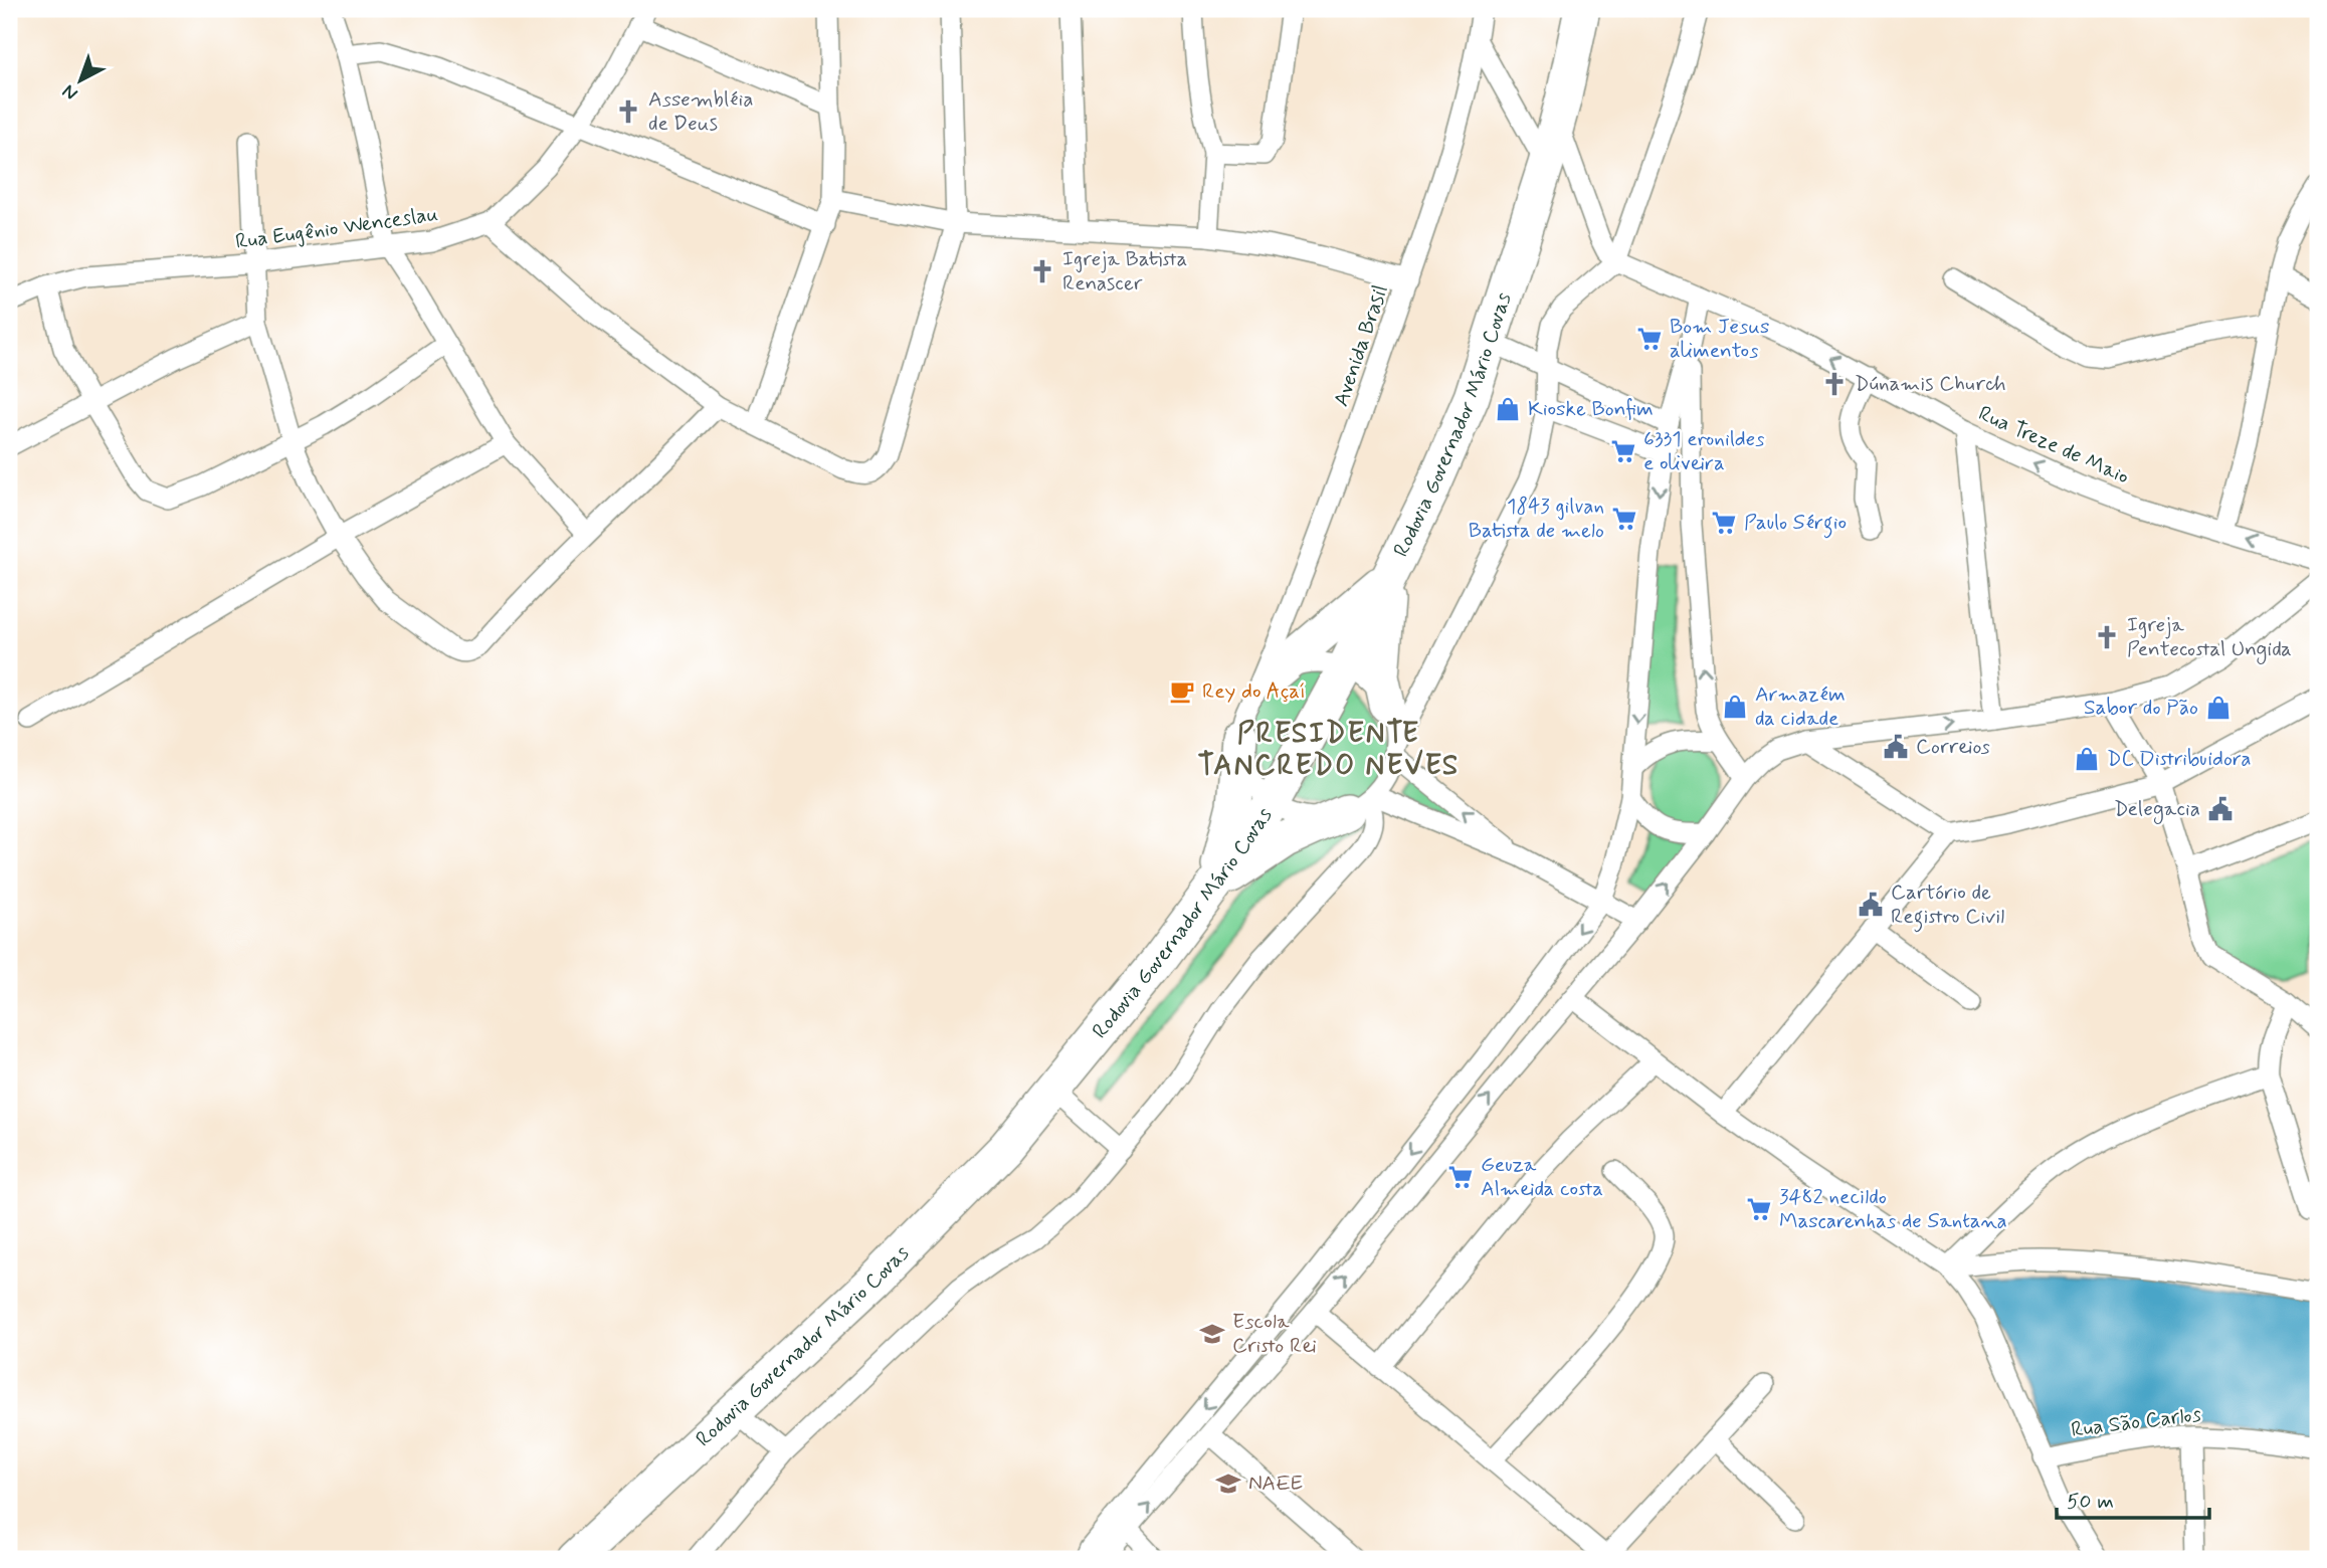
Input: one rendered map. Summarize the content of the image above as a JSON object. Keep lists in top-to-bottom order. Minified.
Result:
{"streets":{"highway":["Rodovia Governador Mário Covas"],"street":["Rua Eugênio Wenceslau","Avenida Brasil","Rua Treze de Maio","Rua São Carlos"]},"districts":["PRESIDENTE TANCREDO NEVES"],"places":{"church":["Assembléia de Deus","Igreja Batista Renascer","Dúnamis Church","Igreja Pentecostal Ungida"],"supermarket":["Bom Jesus alimentos","6331 eronildes e oliveira","1843 gilvan Batista de melo","Paulo Sérgio","Geuza Almeida costa","3482 necildo Mascarenhas de Santana"],"shop":["Kioske Bonfim","Armazém da cidade","Sabor do Pão","DC Distribuidora"],"cafe":["Rey do Açaí"],"public building":["Correios","Delegacia","Cartório de Registro Civil"],"school or university":["Escola Cristo Rei","NAEE"]},"scale_bar":"50 m","north":"bottom left"}
